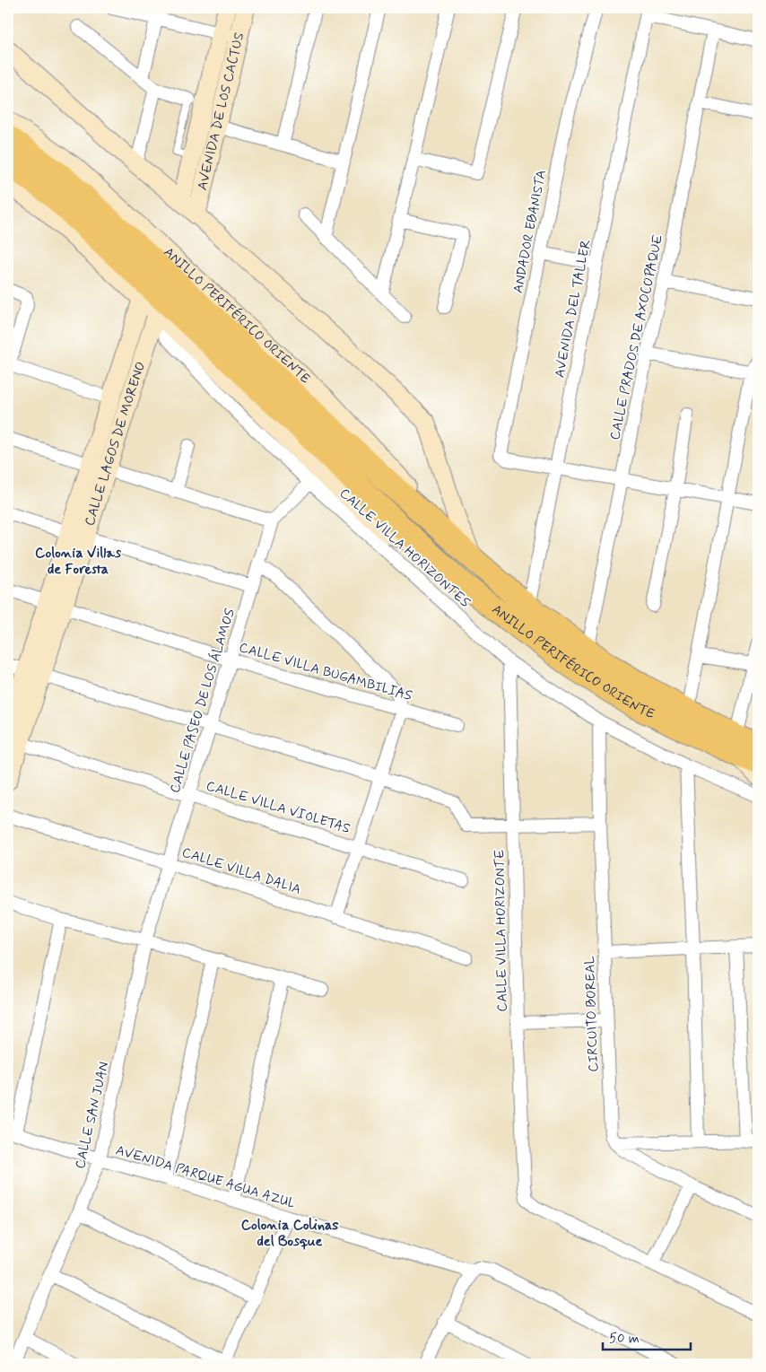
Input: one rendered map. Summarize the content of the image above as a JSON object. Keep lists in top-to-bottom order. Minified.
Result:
{"streets":{"highway":["ANILLO PERIFÉRICO ORIENTE"],"street":["AVENIDA DE LOS CACTUS","ANDADOR EBANISTA","AVENIDA DEL TALLER","CALLE PRADOS DE AXOCOPAQUE","CALLE LAGOS DE MORENO","CALLE VILLA HORIZONTES","CALLE VILLA BUGAMBILIAS","CALLE PASEO DE LOS ÁLAMOS","CALLE VILLA VIOLETAS","CALLE VILLA DALIA","CALLE VILLA HORIZONTE","CIRCUITO BOREAL","CALLE SAN JUAN","AVENIDA PARQUE AGUA AZUL"]},"crossings":[["AVENIDA DE LOS CACTUS","ANILLO PERIFÉRICO ORIENTE"],["ANDADOR EBANISTA","AVENIDA DEL TALLER"],["AVENIDA DEL TALLER","ANILLO PERIFÉRICO ORIENTE"],["ANILLO PERIFÉRICO ORIENTE","CALLE PRADOS DE AXOCOPAQUE"],["ANILLO PERIFÉRICO ORIENTE","CALLE LAGOS DE MORENO"],["ANILLO PERIFÉRICO ORIENTE","CALLE VILLA HORIZONTES"],["ANILLO PERIFÉRICO ORIENTE","CALLE PASEO DE LOS ÁLAMOS"],["CALLE LAGOS DE MORENO","CALLE VILLA HORIZONTES"],["CALLE LAGOS DE MORENO","CALLE VILLA BUGAMBILIAS"],["CALLE LAGOS DE MORENO","CALLE VILLA VIOLETAS"],["CALLE VILLA HORIZONTES","CALLE PASEO DE LOS ÁLAMOS"],["CALLE VILLA HORIZONTES","CALLE VILLA HORIZONTE"],["CALLE VILLA HORIZONTES","CIRCUITO BOREAL"],["CALLE VILLA BUGAMBILIAS","CALLE PASEO DE LOS ÁLAMOS"],["CALLE PASEO DE LOS ÁLAMOS","CALLE VILLA VIOLETAS"],["CALLE PASEO DE LOS ÁLAMOS","CALLE VILLA DALIA"],["CALLE PASEO DE LOS ÁLAMOS","CALLE SAN JUAN"],["CALLE SAN JUAN","AVENIDA PARQUE AGUA AZUL"]],"districts":["Colonia Villas de Foresta","Colonia Colinas del Bosque"],"scale_bar":"50 m"}
